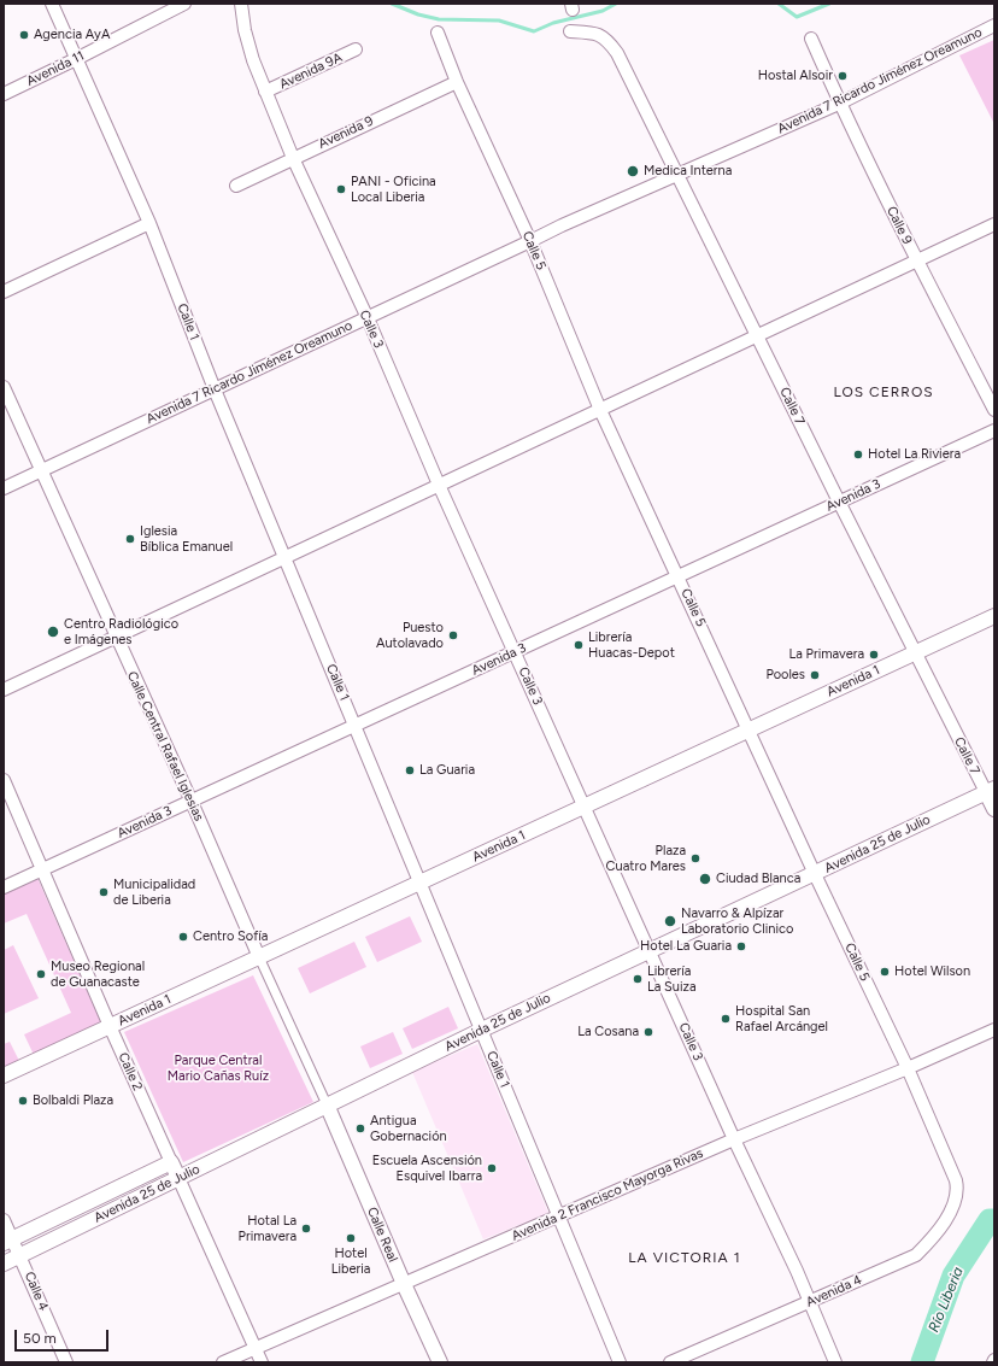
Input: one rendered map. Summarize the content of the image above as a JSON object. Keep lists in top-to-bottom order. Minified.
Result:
{"streets":{"street":["Avenida 11","Avenida 9A","Avenida 7 Ricardo Jiménez Oreamuno","Avenida 9","Calle 9","Calle 5","Calle 1","Calle 3","Calle 7","Avenida 3","Avenida 1","Calle Central Rafael Iglesias","Avenida 25 de Julio","Calle 2","Avenida 2 Francisco Mayorga Rivas","Calle Real","Calle 4","Avenida 4"]},"crossings":[["Avenida 11","Calle 1"],["Avenida 9A","Calle 3"],["Avenida 7 Ricardo Jiménez Oreamuno","Calle 9"],["Avenida 7 Ricardo Jiménez Oreamuno","Calle 5"],["Avenida 7 Ricardo Jiménez Oreamuno","Calle 1"],["Avenida 7 Ricardo Jiménez Oreamuno","Calle 3"],["Avenida 7 Ricardo Jiménez Oreamuno","Calle 7"],["Avenida 7 Ricardo Jiménez Oreamuno","Calle Central Rafael Iglesias"],["Avenida 9","Calle 5"],["Avenida 9","Calle 3"],["Calle 5","Avenida 3"],["Calle 5","Avenida 1"],["Calle 5","Avenida 25 de Julio"],["Calle 5","Avenida 2 Francisco Mayorga Rivas"],["Calle 5","Avenida 4"],["Calle 1","Avenida 3"],["Calle 1","Avenida 1"],["Calle 1","Avenida 25 de Julio"],["Calle 1","Avenida 2 Francisco Mayorga Rivas"],["Calle 3","Avenida 3"],["Calle 3","Avenida 1"],["Calle 3","Avenida 25 de Julio"],["Calle 3","Avenida 2 Francisco Mayorga Rivas"],["Calle 3","Avenida 4"],["Calle 7","Avenida 3"],["Calle 7","Avenida 1"],["Calle 7","Avenida 25 de Julio"],["Avenida 3","Calle Central Rafael Iglesias"],["Avenida 3","Calle 2"],["Avenida 1","Calle Central Rafael Iglesias"],["Avenida 1","Calle 2"],["Calle Central Rafael Iglesias","Avenida 25 de Julio"],["Calle Central Rafael Iglesias","Calle Real"],["Avenida 25 de Julio","Calle 2"],["Avenida 25 de Julio","Calle Real"],["Avenida 25 de Julio","Calle 4"],["Calle 2","Avenida 2 Francisco Mayorga Rivas"],["Avenida 2 Francisco Mayorga Rivas","Calle Real"]],"districts":["LOS CERROS","LA VICTORIA 1"],"water":["Río Liberia"],"parks":["Parque Central Mario Cañas Ruíz"],"places":["Agencia AyA","Hostal Alsoir","Medica Interna","PANI - Oficina Local Liberia","Hotel La Riviera","Iglesia Bíblica Emanuel","Centro Radiológico e Imágenes","Puesto Autolavado","Librería Huacas-Depot","La Primavera","Pooles","La Guaria","Plaza Cuatro Mares","Ciudad Blanca","Municipalidad de Liberia","Navarro & Alpízar Laboratorio Clinico","Centro Sofía","Hotel La Guaria","Hotel Wilson","Museo Regional de Guanacaste","Librería La Suiza","Hospital San Rafael Arcángel","La Cosana","Bolbaldi Plaza","Antigua Gobernación","Escuela Ascensión Esquivel Ibarra","Hotal La Primavera","Hotel Liberia"],"scale_bar":"50 m"}
